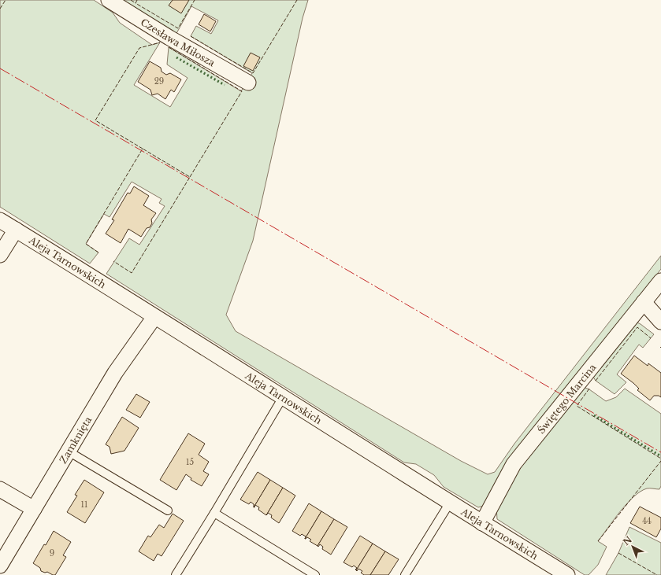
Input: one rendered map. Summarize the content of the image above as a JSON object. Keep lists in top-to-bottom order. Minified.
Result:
{"streets":{"street":["Czesława Miłosza","Aleja Tarnowskich","Świętego Marcina","Zamknięta"]},"crossings":[["Aleja Tarnowskich","Świętego Marcina"],["Aleja Tarnowskich","Zamknięta"]],"house_numbers":["29","15","11","44","9"],"north":"top left"}
